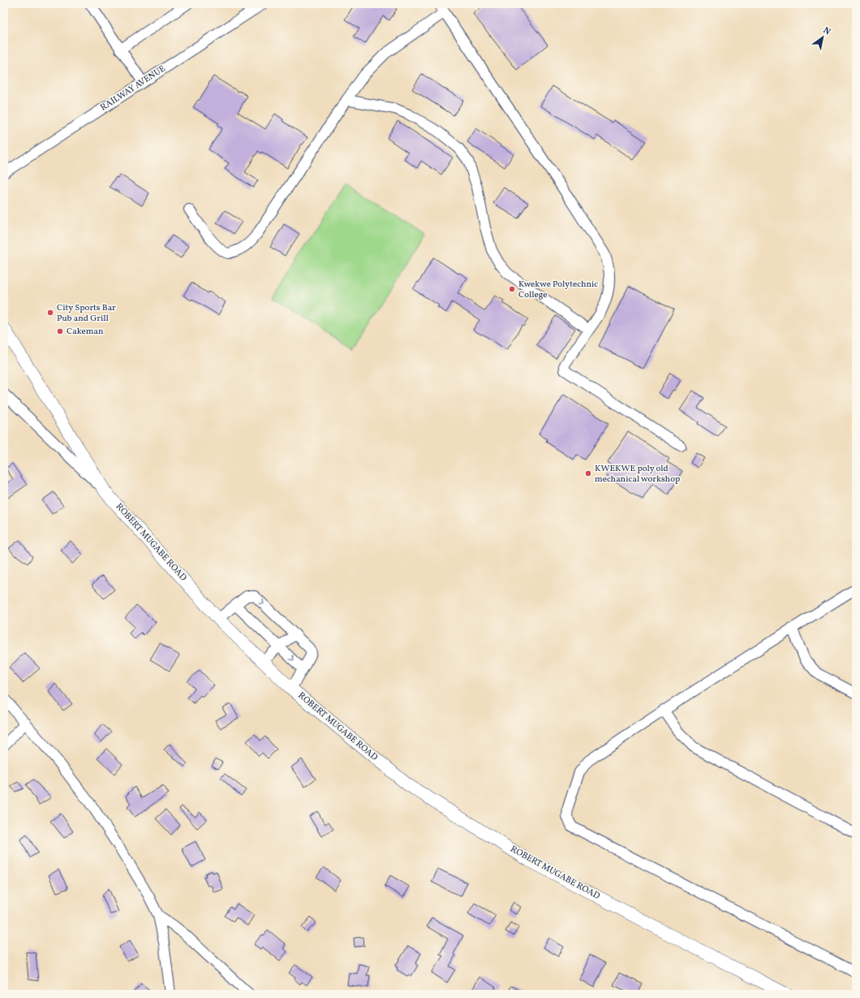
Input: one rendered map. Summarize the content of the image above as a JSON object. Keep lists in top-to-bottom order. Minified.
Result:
{"streets":{"main road":["ROBERT MUGABE ROAD"],"street":["RAILWAY AVENUE"]},"places":["Kwekwe Polytechnic College","City Sports Bar Pub and Grill","Cakeman","KWEKWE poly old mechanical workshop"],"north":"top right"}
